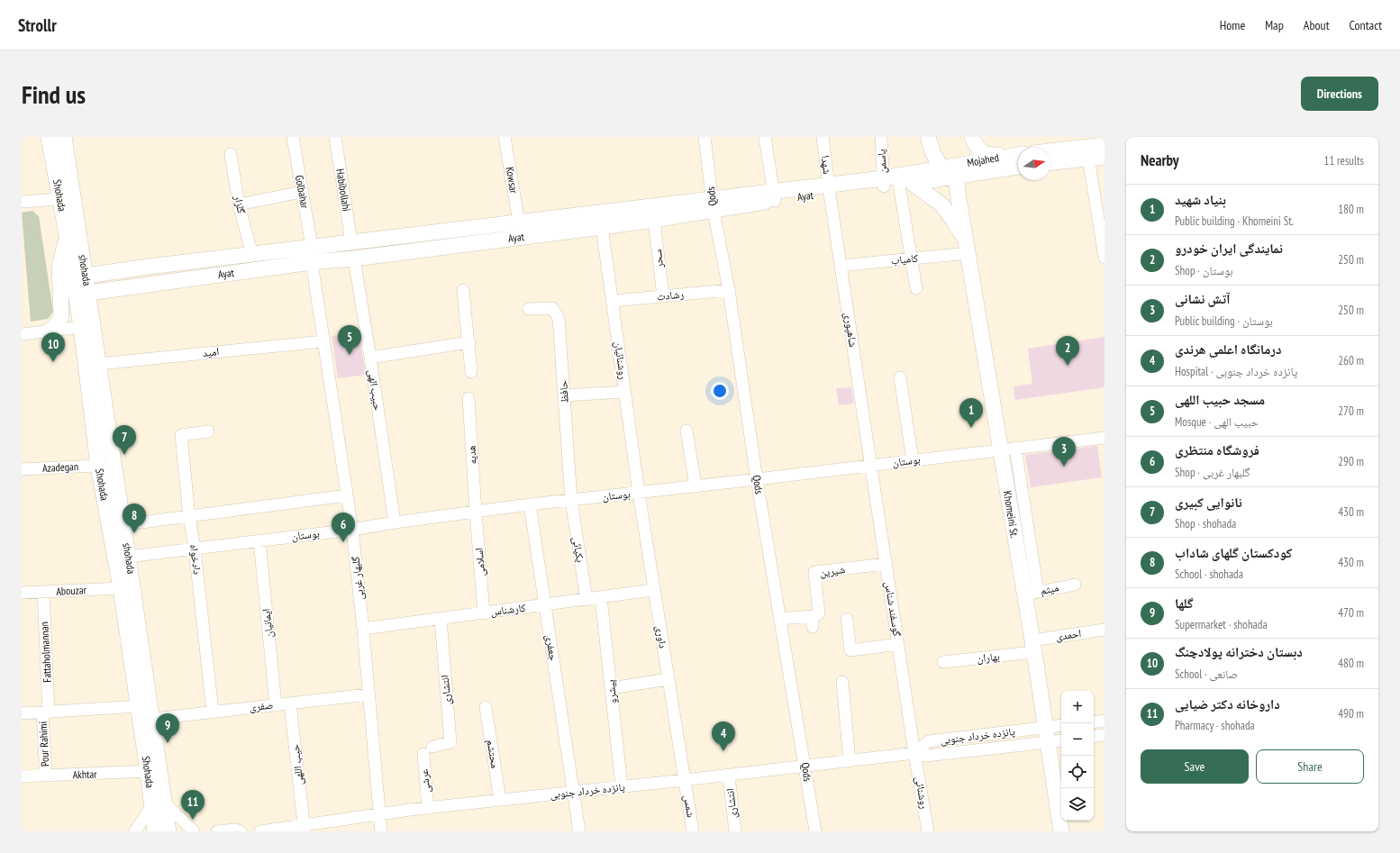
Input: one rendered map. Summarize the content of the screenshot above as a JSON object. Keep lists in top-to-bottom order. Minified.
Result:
{"streets":{"main road":["Mojahed","Shohada","Ayat","shohada","Khomeini St."],"street":["یاسمن","شهدا","Kowsar","Habibollahi","Golbahar","Qods","گلزار","سحر","کامیاب","رشادت","شاهپوری","امید","روشنائیان","حبیب الهی","حافظ","هدیه","بوستان","Azadegan","یکپائی","دادخواه","اسلامی","شیرین","گلبهار غربی","میثم","Abouzar","گوسفند شناس","کارشناس","ایمانیان","احمدی","داوری","جعفری","Fattaholmannan","بهاران","انتشاری","پیشرو","صفری","پانزده خرداد جنوبی","Pour Rahimi","محتشم","حیب اللهی","Akhtar","عرشی","روشنائی","شمس"]},"crossings":[["Mojahed","Ayat"],["یاسمن","Ayat"],["شهدا","Ayat"],["شهدا","شاهپوری"],["Kowsar","Ayat"],["Habibollahi","Ayat"],["Golbahar","Ayat"],["Shohada","Ayat"],["Shohada","shohada"],["Shohada","Azadegan"],["Shohada","Abouzar"],["Shohada","Akhtar"],["Qods","Ayat"],["Qods","رشادت"],["Qods","بوستان"],["Qods","شیرین"],["Qods","پانزده خرداد جنوبی"],["Ayat","گلزار"],["Ayat","سحر"],["Ayat","shohada"],["Ayat","شاهپوری"],["Ayat","روشنائیان"],["Ayat","حبیب الهی"],["Ayat","Khomeini St."],["Ayat","گلبهار غربی"],["سحر","رشادت"],["کامیاب","شاهپوری"],["کامیاب","Khomeini St."],["shohada","امید"],["shohada","بوستان"],["shohada","Azadegan"],["shohada","صفری"],["رشادت","روشنائیان"],["شاهپوری","بوستان"],["شاهپوری","گوسفند شناس"],["امید","گلبهار غربی"],["روشنائیان","بوستان"],["روشنائیان","داوری"],["حبیب الهی","بوستان"],["حافظ","بوستان"],["حافظ","یکپائی"],["هدیه","بوستان"],["هدیه","اسلامی"],["بوستان","Khomeini St."],["بوستان","یکپائی"],["بوستان","دادخواه"],["بوستان","اسلامی"],["بوستان","گلبهار غربی"],["بوستان","گوسفند شناس"],["بوستان","ایمانیان"],["بوستان","داوری"],["بوستان","جعفری"],["Khomeini St.","میثم"],["Khomeini St.","احمدی"],["Khomeini St.","بهاران"],["Khomeini St.","پانزده خرداد جنوبی"],["یکپائی","کارشناس"],["دادخواه","صفری"],["اسلامی","کارشناس"],["شیرین","گوسفند شناس"],["گلبهار غربی","کارشناس"],["گلبهار غربی","صفری"],["گلبهار غربی","پانزده خرداد جنوبی"],["Abouzar","Fattaholmannan"],["گوسفند شناس","پانزده خرداد جنوبی"],["گوسفند شناس","روشنائی"],["کارشناس","داوری"],["کارشناس","جعفری"],["کارشناس","انتشاری"],["کارشناس","پیشرو"],["ایمانیان","صفری"],["احمدی","بهاران"],["داوری","پانزده خرداد جنوبی"],["داوری","شمس"],["جعفری","پانزده خرداد جنوبی"],["Fattaholmannan","Pour Rahimi"],["انتشاری","پانزده خرداد جنوبی"],["انتشاری","عرشی"],["پیشرو","پانزده خرداد جنوبی"],["صفری","حیب اللهی"],["پانزده خرداد جنوبی","محتشم"],["پانزده خرداد جنوبی","حیب اللهی"],["پانزده خرداد جنوبی","عرشی"],["پانزده خرداد جنوبی","روشنائی"],["پانزده خرداد جنوبی","شمس"],["Pour Rahimi","Akhtar"]],"north":"right","page":{"header":"Strollr","nav":["Home","Map","About","Contact"],"buttons":["Directions",["Save","Share"]],"title":"Find us","heading":["Nearby","11 results"],"list":[{"mark":"1","name":"بنیاد شهید","note":"Public building · Khomeini St.","value":"180 m"},{"mark":"2","name":"نمایندگی ایران خودرو","note":"Shop · بوستان","value":"250 m"},{"mark":"3","name":"آتش نشانی","note":"Public building · بوستان","value":"250 m"},{"mark":"4","name":"درمانگاه اعلمی هرندی","note":"Hospital · پانزده خرداد جنوبی","value":"260 m"},{"mark":"5","name":"مسجد حبیب اللهی","note":"Mosque · حبیب الهی","value":"270 m"},{"mark":"6","name":"فروشگاه منتظری","note":"Shop · گلبهار غربی","value":"290 m"},{"mark":"7","name":"نانوایی کبیری","note":"Shop · shohada","value":"430 m"},{"mark":"8","name":"کودکستان گلهای شاداب","note":"School · shohada","value":"430 m"},{"mark":"9","name":"گلها","note":"Supermarket · shohada","value":"470 m"},{"mark":"10","name":"دبستان دخترانه پولادچنگ","note":"School · صانعی","value":"480 m"},{"mark":"11","name":"داروخانه دکتر ضیایی","note":"Pharmacy · shohada","value":"490 m"}],"pins":["5","10","2","1","7","3","8","6","9","4","11"],"map_buttons":["+","−"]}}
